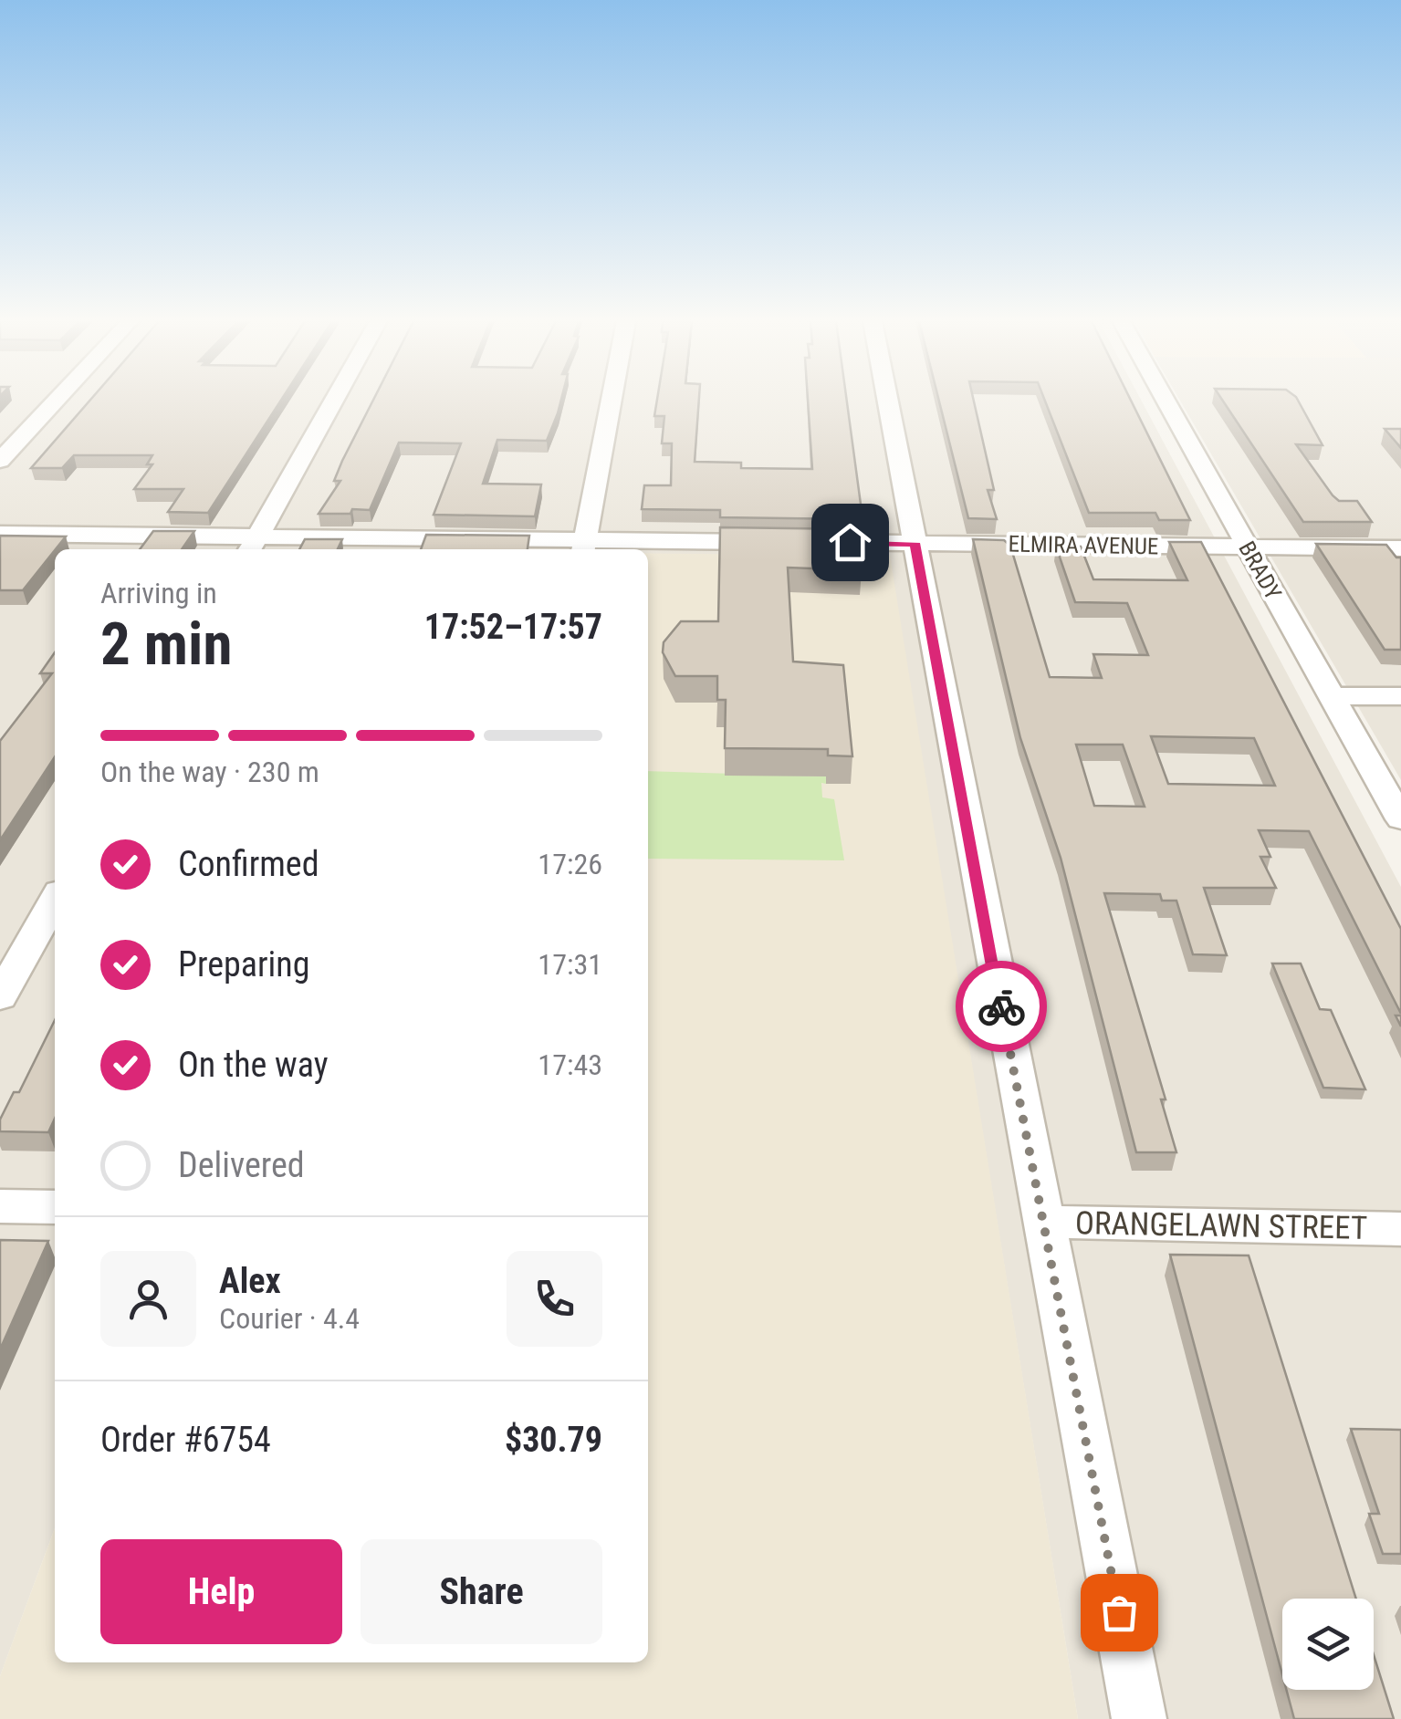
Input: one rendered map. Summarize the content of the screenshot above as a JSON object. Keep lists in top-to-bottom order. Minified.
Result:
{"streets":{"street":["ELMIRA AVENUE","BRADY","ORANGELAWN STREET"]},"crossings":[["ELMIRA AVENUE","BRADY"]],"page":{"heading":["2 min","Arriving in","17:52–17:57"],"panel":["Alex","Courier · 4.4","Order #6754","$30.79"],"bar":"On the way · 230 m","list":[["Confirmed","17:26"],["Preparing","17:31"],["On the way","17:43"],"Delivered"],"buttons":["Help","Share"]}}
